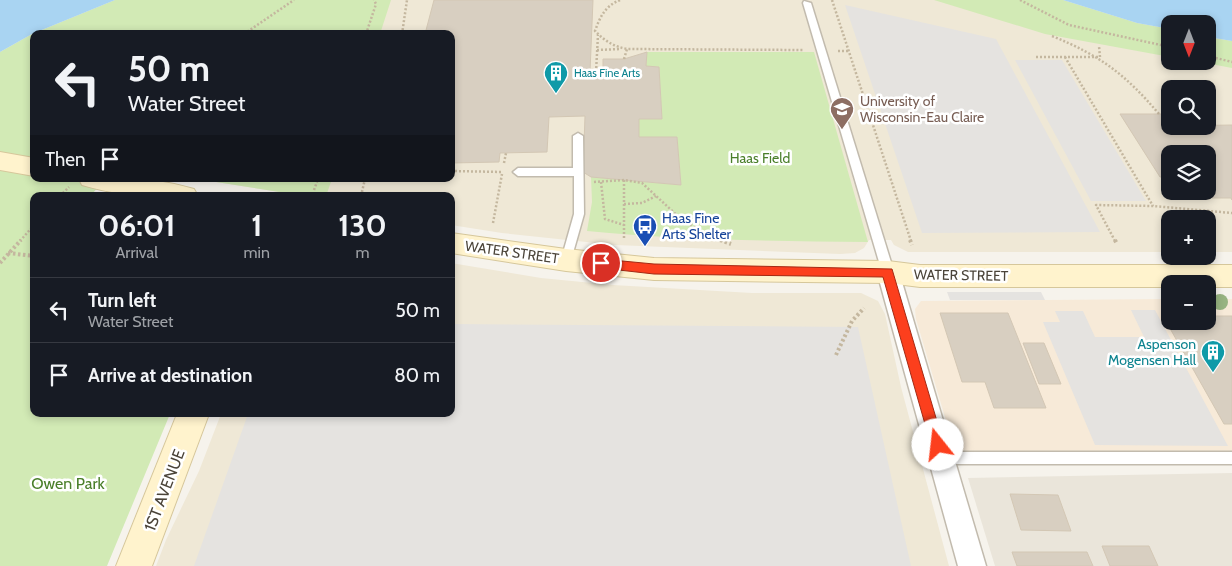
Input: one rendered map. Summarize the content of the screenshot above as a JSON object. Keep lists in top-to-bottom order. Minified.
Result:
{"streets":{"main road":["WATER STREET","1ST AVENUE"]},"parks":["Haas Field","Owen Park"],"places":{"building":["Haas Fine Arts","Aspenson Mogensen Hall"],"school or university":["University of Wisconsin-Eau Claire"],"bus stop":["Haas Fine Arts Shelter"]},"north":"bottom","page":{"map_buttons":["+","−"],"turn":["50 m","Water Street"],"then":"Then","eta":["06:01","Arrival","1","min","130","m"],"list":[{"name":"Turn left","note":"Water Street","value":"50 m"},{"name":"Arrive at destination","value":"80 m"}]}}
